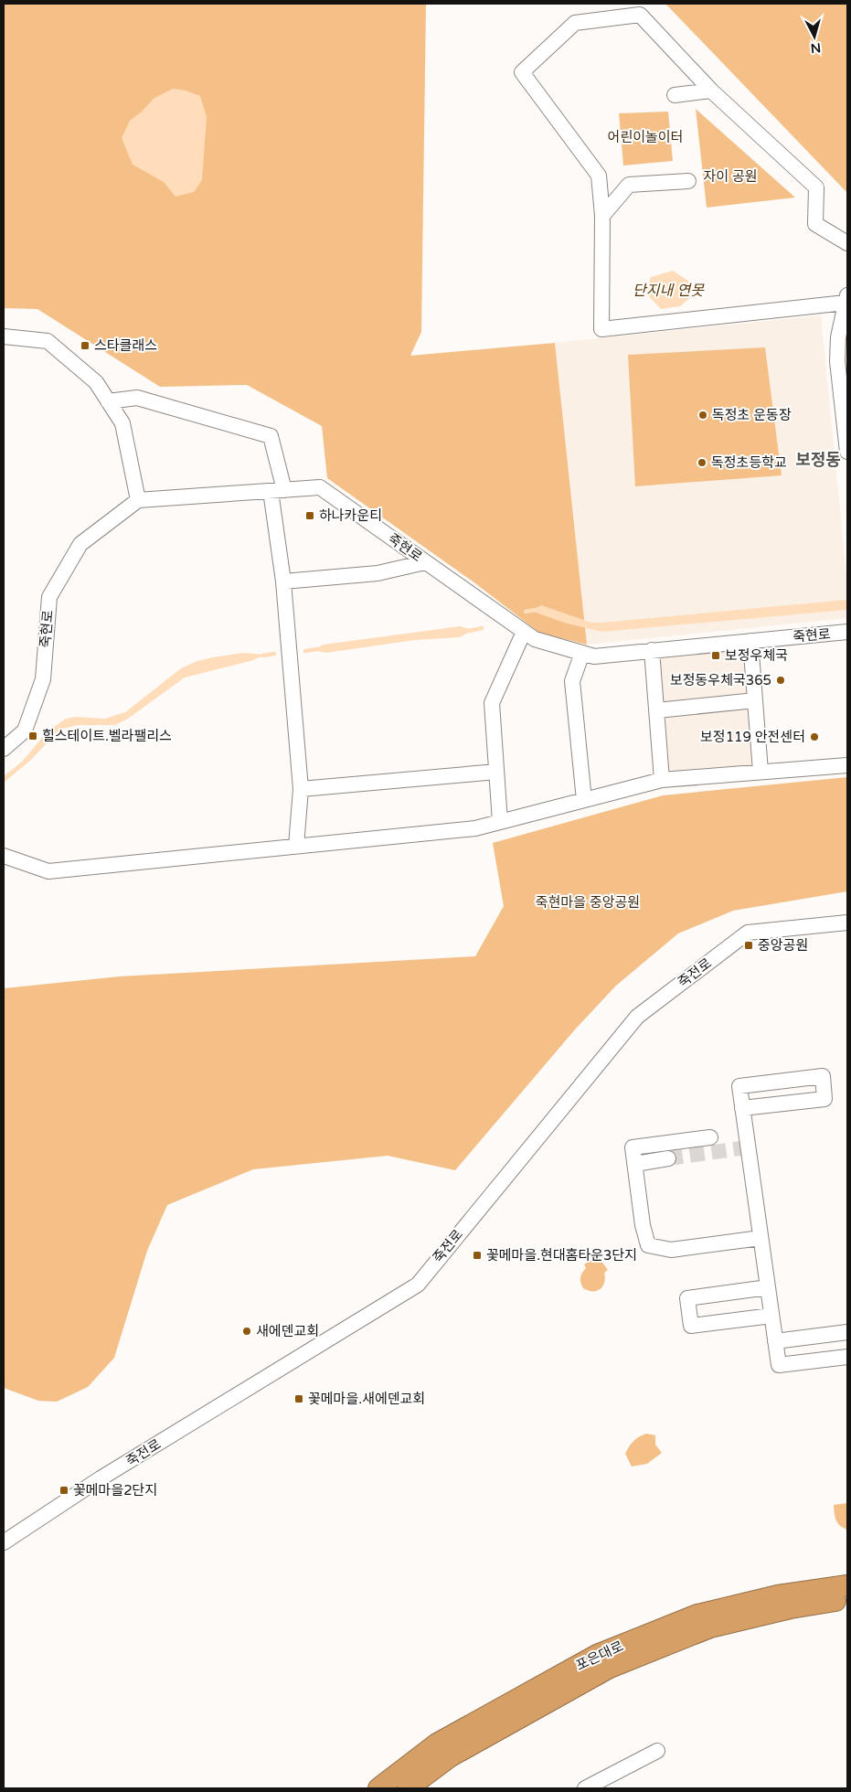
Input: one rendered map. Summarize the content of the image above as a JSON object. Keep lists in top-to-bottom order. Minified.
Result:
{"streets":{"highway":["포은대로"],"street":["죽현로","죽전로"]},"districts":["보정동"],"water":["단지내 연못"],"parks":["어린이놀이터","자이 공원","죽현마을 중앙공원"],"places":{"transit":["스타클래스","하나카운티","보정우체국","힐스테이트.벨라팰리스","중앙공원","꽃메마을.현대홈타운3단지","꽃메마을.새에덴교회","꽃메마을2단지"],"other":["독정초 운동장","독정초등학교","보정동우체국365","보정119 안전센터","새에덴교회"]},"north":"bottom"}
